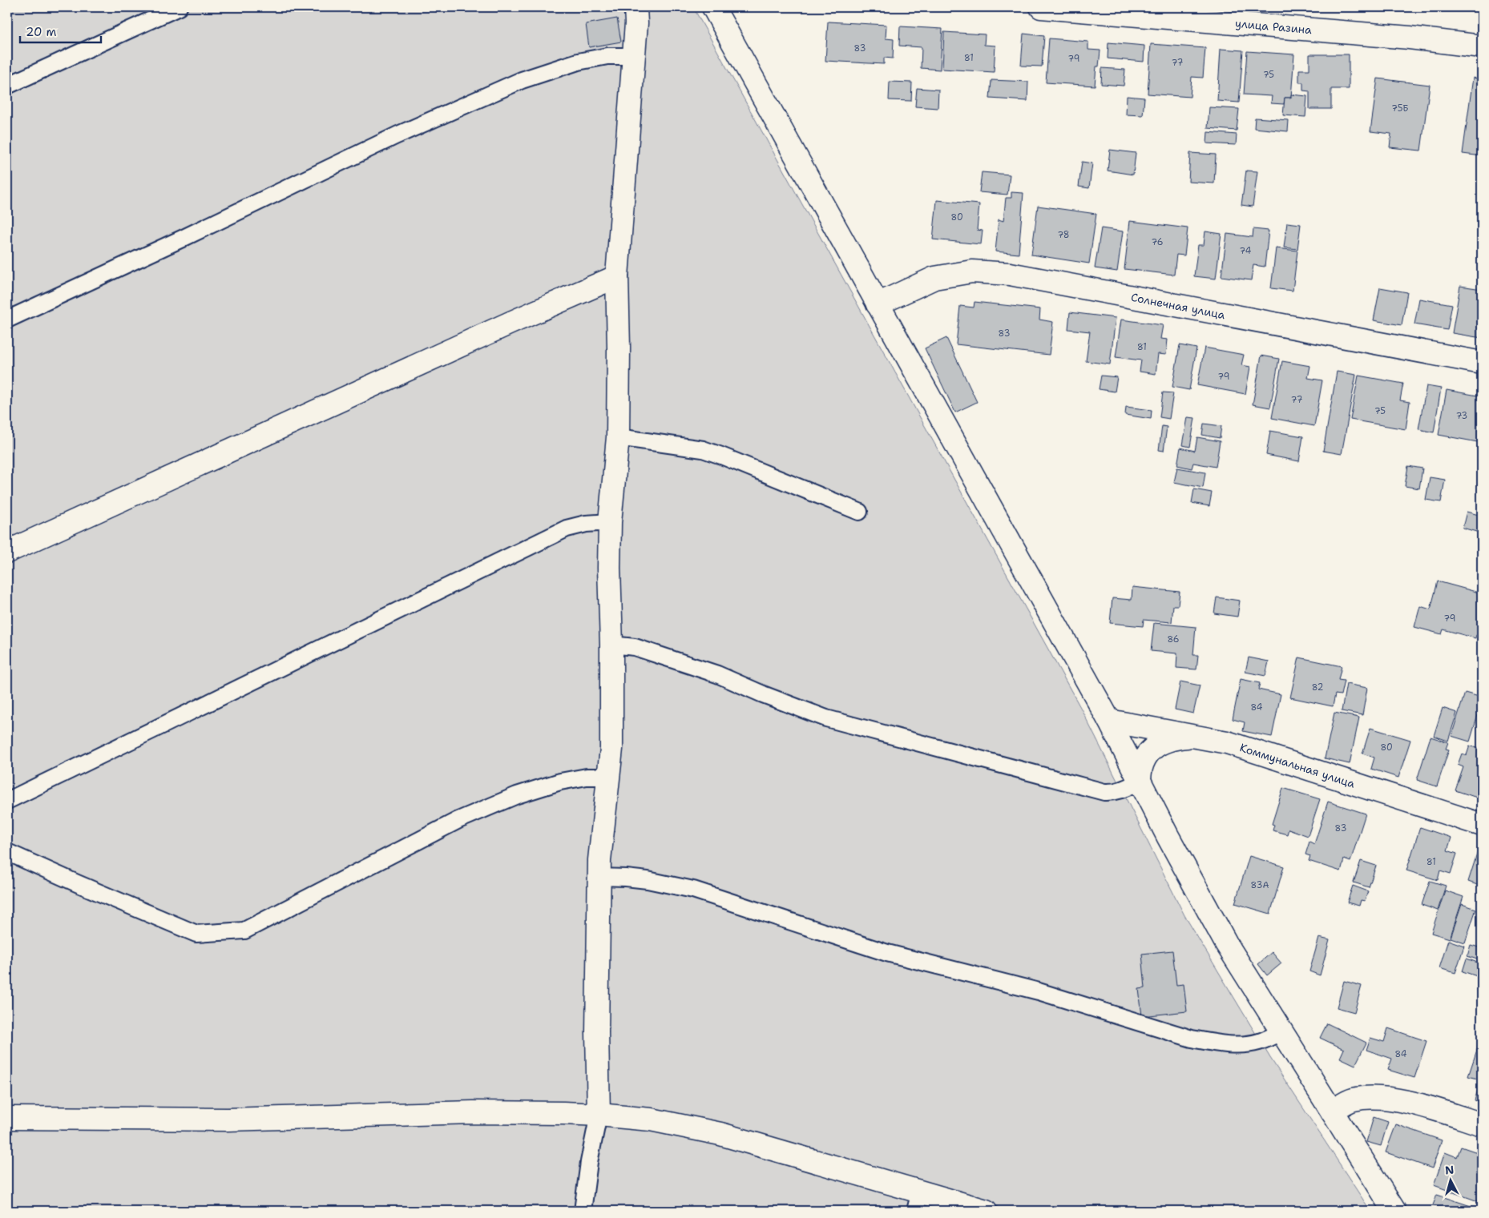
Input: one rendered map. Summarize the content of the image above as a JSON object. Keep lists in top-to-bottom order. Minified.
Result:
{"streets":{"street":["улица Разина","Солнечная улица","Коммунальная улица"]},"house_numbers":["83","81","79","77","75","75Б","80","78","76","74","83","81","79","77","75","73","79","86","82","84","80","83","81","83А","84"],"scale_bar":"20 m","north":"top"}
